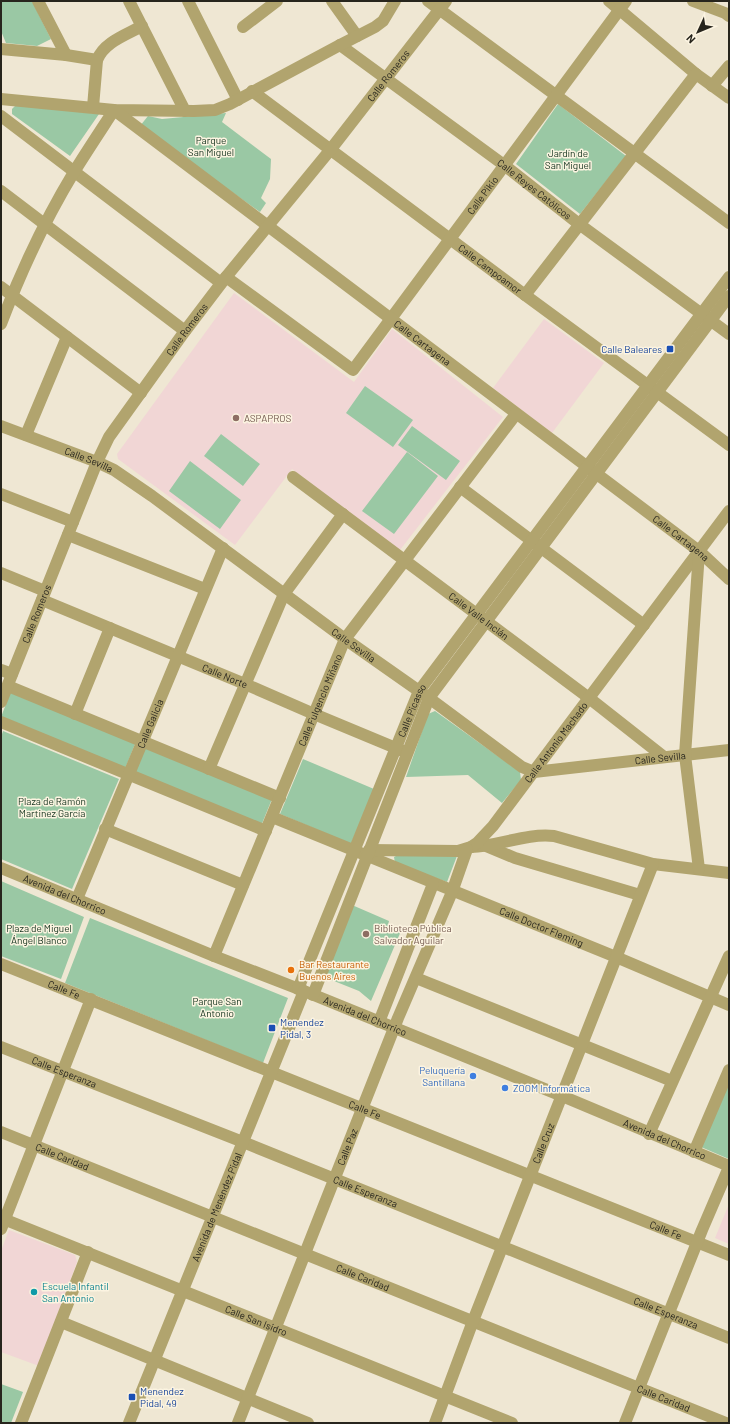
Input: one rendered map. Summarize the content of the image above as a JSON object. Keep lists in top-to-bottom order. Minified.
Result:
{"streets":{"street":["Calle Romeros","Calle Reyes Católicos","Calle Pikio","Calle Campoamor","Calle Cartagena","Calle Sevilla","Calle Valle Inclán","Calle Norte","Calle Fulgencio Miñano","Calle Picasso","Calle Galicia","Calle Antonio Machado","Avenida del Chorrico","Calle Doctor Fleming","Calle Fe","Calle Esperanza","Calle Cruz","Calle Paz","Calle Caridad","Avenida de Menéndez Pidal","Calle San Isidro"]},"crossings":[["Calle Romeros","Calle Reyes Católicos"],["Calle Romeros","Calle Pikio"],["Calle Romeros","Calle Campoamor"],["Calle Romeros","Calle Cartagena"],["Calle Romeros","Calle Sevilla"],["Calle Romeros","Calle Norte"],["Calle Reyes Católicos","Calle Pikio"],["Calle Pikio","Calle Campoamor"],["Calle Pikio","Calle Cartagena"],["Calle Cartagena","Calle Fulgencio Miñano"],["Calle Cartagena","Calle Picasso"],["Calle Cartagena","Calle Antonio Machado"],["Calle Sevilla","Calle Valle Inclán"],["Calle Sevilla","Calle Fulgencio Miñano"],["Calle Sevilla","Calle Picasso"],["Calle Sevilla","Calle Galicia"],["Calle Sevilla","Calle Antonio Machado"],["Calle Valle Inclán","Calle Fulgencio Miñano"],["Calle Valle Inclán","Calle Picasso"],["Calle Valle Inclán","Calle Antonio Machado"],["Calle Norte","Calle Fulgencio Miñano"],["Calle Norte","Calle Picasso"],["Calle Norte","Calle Galicia"],["Calle Fulgencio Miñano","Avenida del Chorrico"],["Calle Fulgencio Miñano","Calle Doctor Fleming"],["Calle Picasso","Avenida del Chorrico"],["Calle Picasso","Calle Doctor Fleming"],["Calle Picasso","Avenida de Menéndez Pidal"],["Calle Galicia","Avenida del Chorrico"],["Calle Antonio Machado","Calle Paz"],["Avenida del Chorrico","Calle Cruz"],["Avenida del Chorrico","Calle Paz"],["Avenida del Chorrico","Avenida de Menéndez Pidal"],["Calle Doctor Fleming","Calle Cruz"],["Calle Doctor Fleming","Calle Paz"],["Calle Fe","Calle Cruz"],["Calle Fe","Calle Paz"],["Calle Fe","Avenida de Menéndez Pidal"],["Calle Esperanza","Calle Cruz"],["Calle Esperanza","Calle Paz"],["Calle Esperanza","Avenida de Menéndez Pidal"],["Calle Cruz","Calle Caridad"],["Calle Cruz","Calle San Isidro"],["Calle Paz","Calle Caridad"],["Calle Paz","Calle San Isidro"],["Calle Caridad","Avenida de Menéndez Pidal"],["Avenida de Menéndez Pidal","Calle San Isidro"]],"parks":["Parque San Miguel","Jardín de San Miguel","Plaza de Ramón Martinez García","Plaza de Miguel Ángel Blanco","Parque San Antonio"],"places":{"transit":["Calle Baleares","Menendez Pidal, 3","Menendez Pidal, 49"],"other":["ASPAPROS","Biblioteca Pública Salvador Aguilar","Bar Restaurante Buenos Aires","Peluquería Santillana","ZOOM Informática","Escuela Infantil San Antonio"]},"north":"bottom left"}
